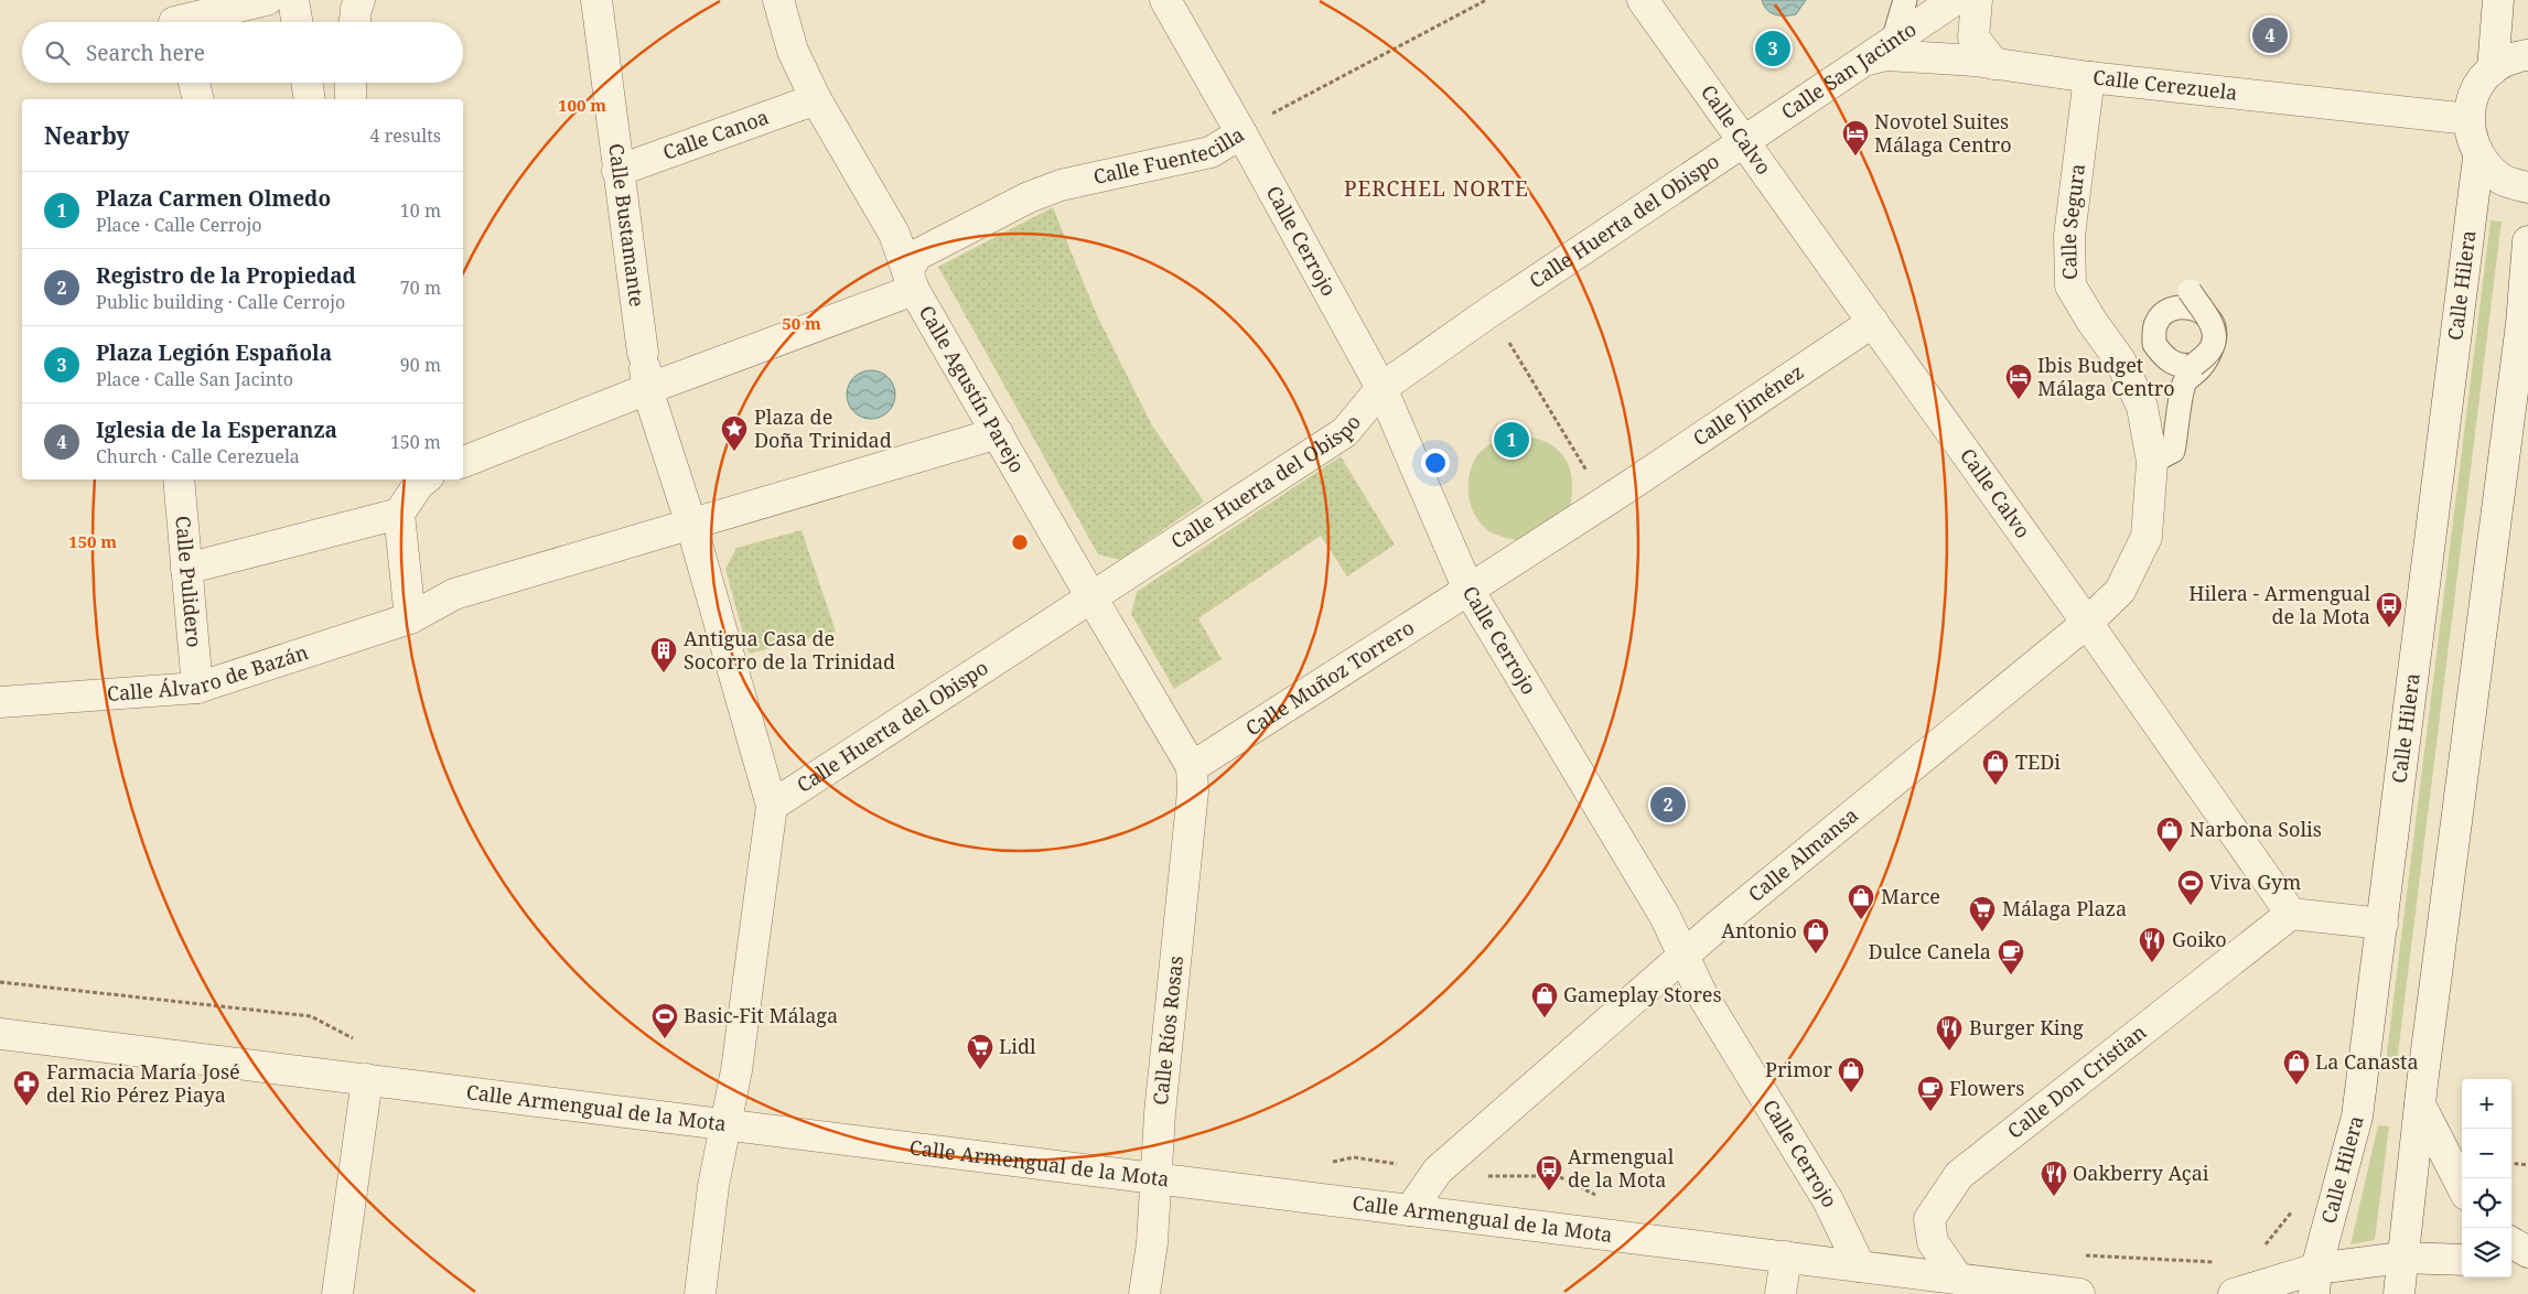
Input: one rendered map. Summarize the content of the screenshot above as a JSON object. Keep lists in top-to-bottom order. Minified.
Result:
{"streets":{"street":["Calle San Jacinto","Calle Cerezuela","Calle Calvo","Calle Canoa","Calle Fuentecilla","Calle Huerta del Obispo","Calle Segura","Calle Bustamante","Calle Cerrojo","Calle Hilera","Calle Agustín Parejo","Calle Jiménez","Calle Pulidero","Calle Álvaro de Bazán","Calle Muñoz Torrero","Calle Almansa","Calle Ríos Rosas","Calle Don Cristian","Calle Armengual de la Mota"]},"crossings":[["Calle San Jacinto","Calle Cerezuela"],["Calle San Jacinto","Calle Calvo"],["Calle San Jacinto","Calle Huerta del Obispo"],["Calle Cerezuela","Calle Segura"],["Calle Calvo","Calle Huerta del Obispo"],["Calle Calvo","Calle Segura"],["Calle Calvo","Calle Jiménez"],["Calle Calvo","Calle Almansa"],["Calle Calvo","Calle Don Cristian"],["Calle Canoa","Calle Bustamante"],["Calle Canoa","Calle Agustín Parejo"],["Calle Fuentecilla","Calle Cerrojo"],["Calle Fuentecilla","Calle Agustín Parejo"],["Calle Huerta del Obispo","Calle Bustamante"],["Calle Huerta del Obispo","Calle Cerrojo"],["Calle Huerta del Obispo","Calle Agustín Parejo"],["Calle Segura","Calle Almansa"],["Calle Cerrojo","Calle Jiménez"],["Calle Cerrojo","Calle Muñoz Torrero"],["Calle Cerrojo","Calle Almansa"],["Calle Cerrojo","Calle Armengual de la Mota"],["Calle Agustín Parejo","Calle Muñoz Torrero"],["Calle Agustín Parejo","Calle Ríos Rosas"],["Calle Jiménez","Calle Muñoz Torrero"],["Calle Pulidero","Calle Álvaro de Bazán"],["Calle Muñoz Torrero","Calle Ríos Rosas"],["Calle Almansa","Calle Armengual de la Mota"],["Calle Ríos Rosas","Calle Armengual de la Mota"],["Calle Don Cristian","Calle Armengual de la Mota"]],"districts":["PERCHEL NORTE"],"places":{"hotel":["Novotel Suites Málaga Centro","Ibis Budget Málaga Centro"],"place":["Plaza de Doña Trinidad"],"bus stop":["Hilera - Armengual de la Mota","Armengual de la Mota"],"building":["Antigua Casa de Socorro de la Trinidad"],"shop":["TEDi","Narbona Solis","Marce","Antonio","Gameplay Stores","La Canasta","Primor"],"sports":["Viva Gym","Basic-Fit Málaga"],"supermarket":["Málaga Plaza","Lidl"],"restaurant":["Goiko","Burger King","Oakberry Açai"],"cafe":["Dulce Canela","Flowers"],"pharmacy":["Farmacia María José del Rio Pérez Piaya"]},"page":{"pins":["4","3","1","2"],"search":"Search here","heading":["Nearby","4 results"],"list":[{"mark":"1","name":"Plaza Carmen Olmedo","note":"Place · Calle Cerrojo","value":"10 m"},{"mark":"2","name":"Registro de la Propiedad","note":"Public building · Calle Cerrojo","value":"70 m"},{"mark":"3","name":"Plaza Legión Española","note":"Place · Calle San Jacinto","value":"90 m"},{"mark":"4","name":"Iglesia de la Esperanza","note":"Church · Calle Cerezuela","value":"150 m"}],"map_buttons":["+","−"]},"rings":["100 m","50 m","150 m"]}
